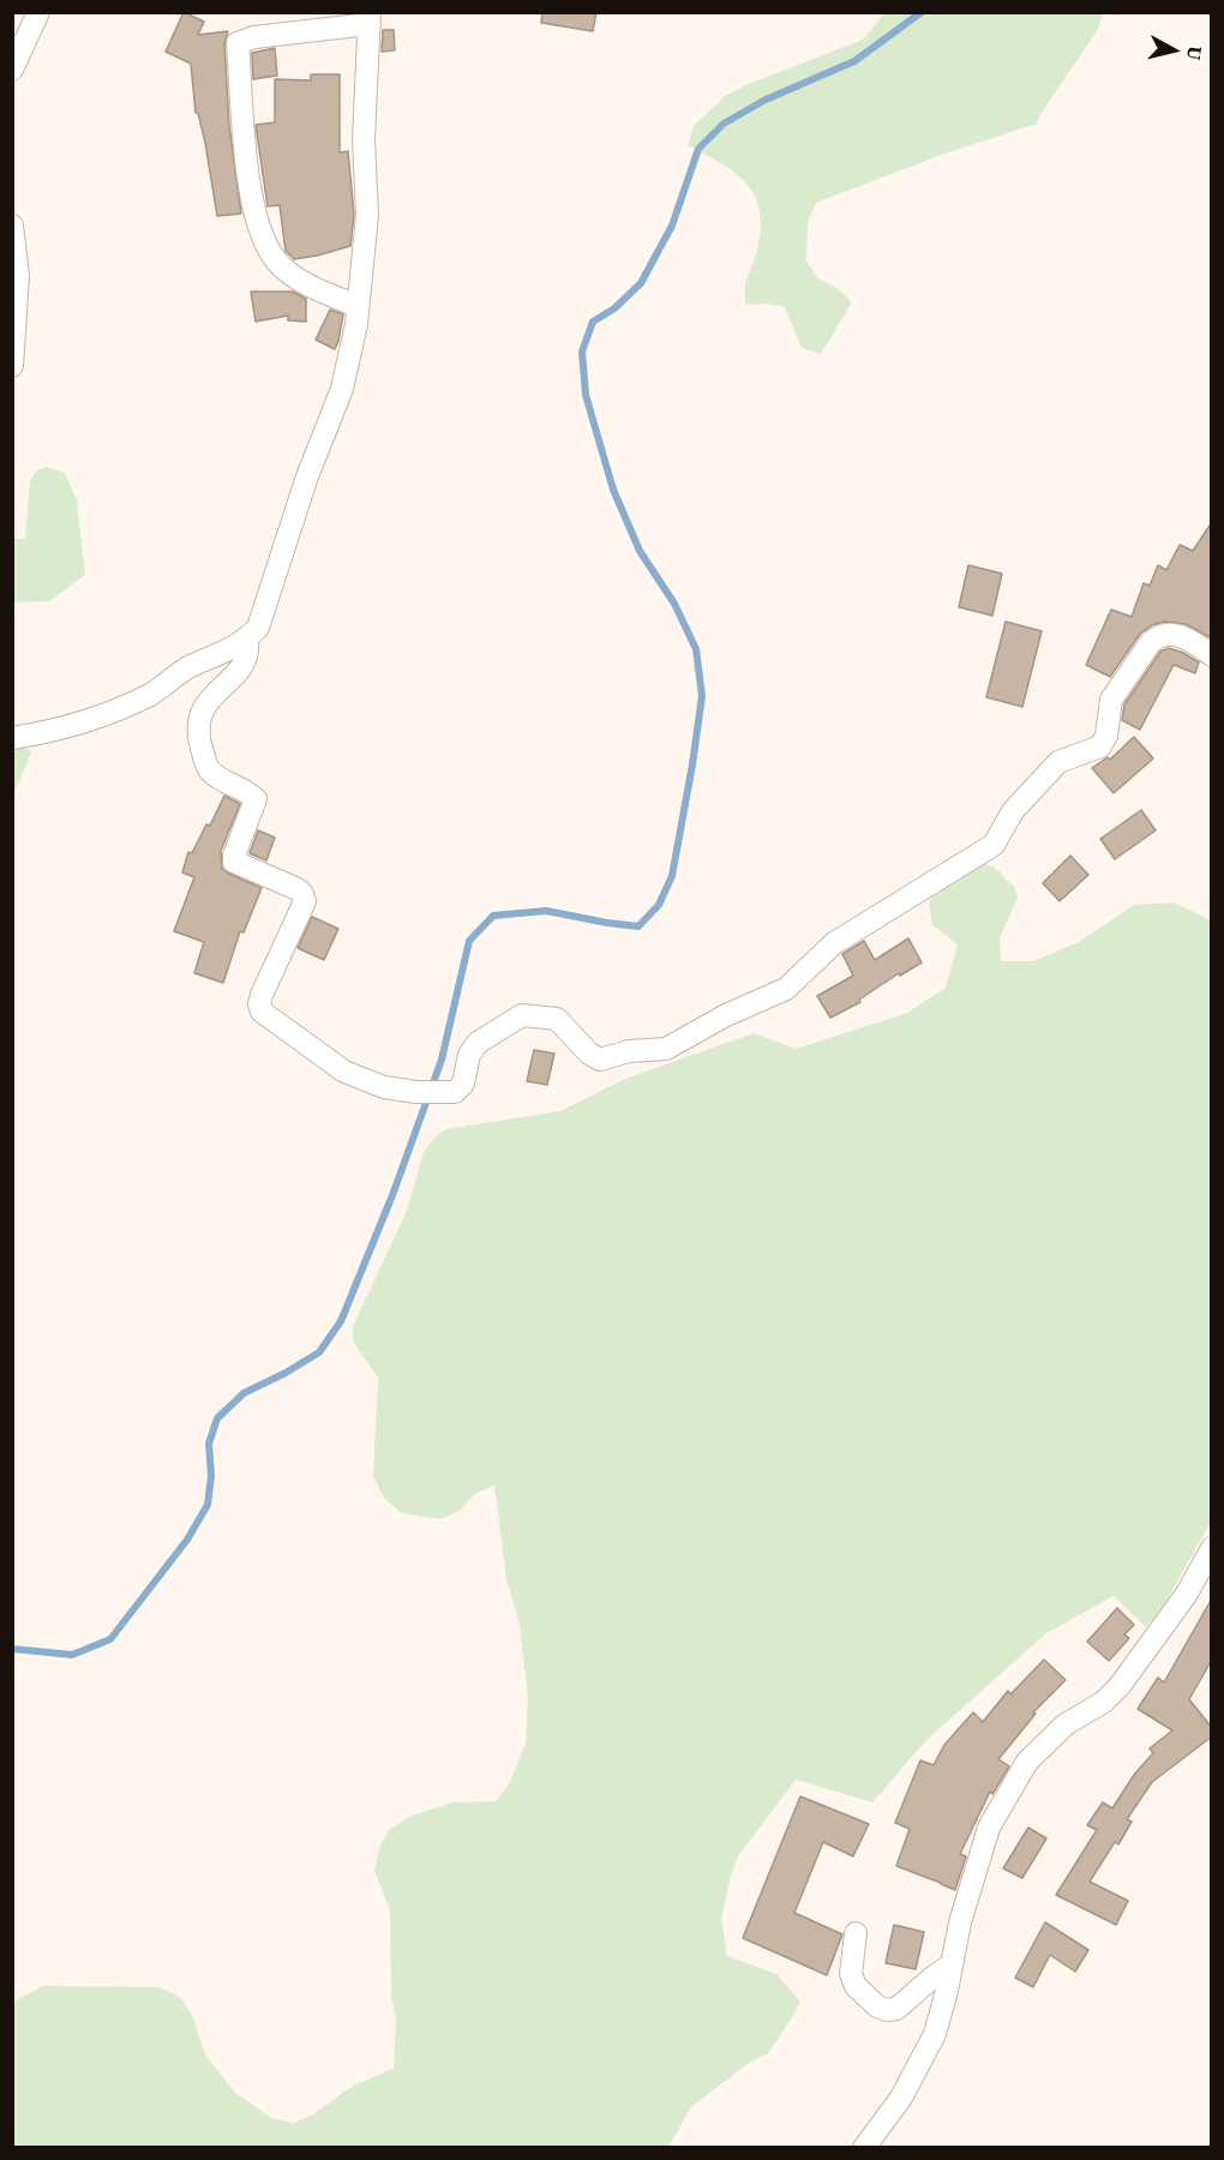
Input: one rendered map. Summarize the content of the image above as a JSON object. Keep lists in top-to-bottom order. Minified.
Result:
{"north":"right"}
